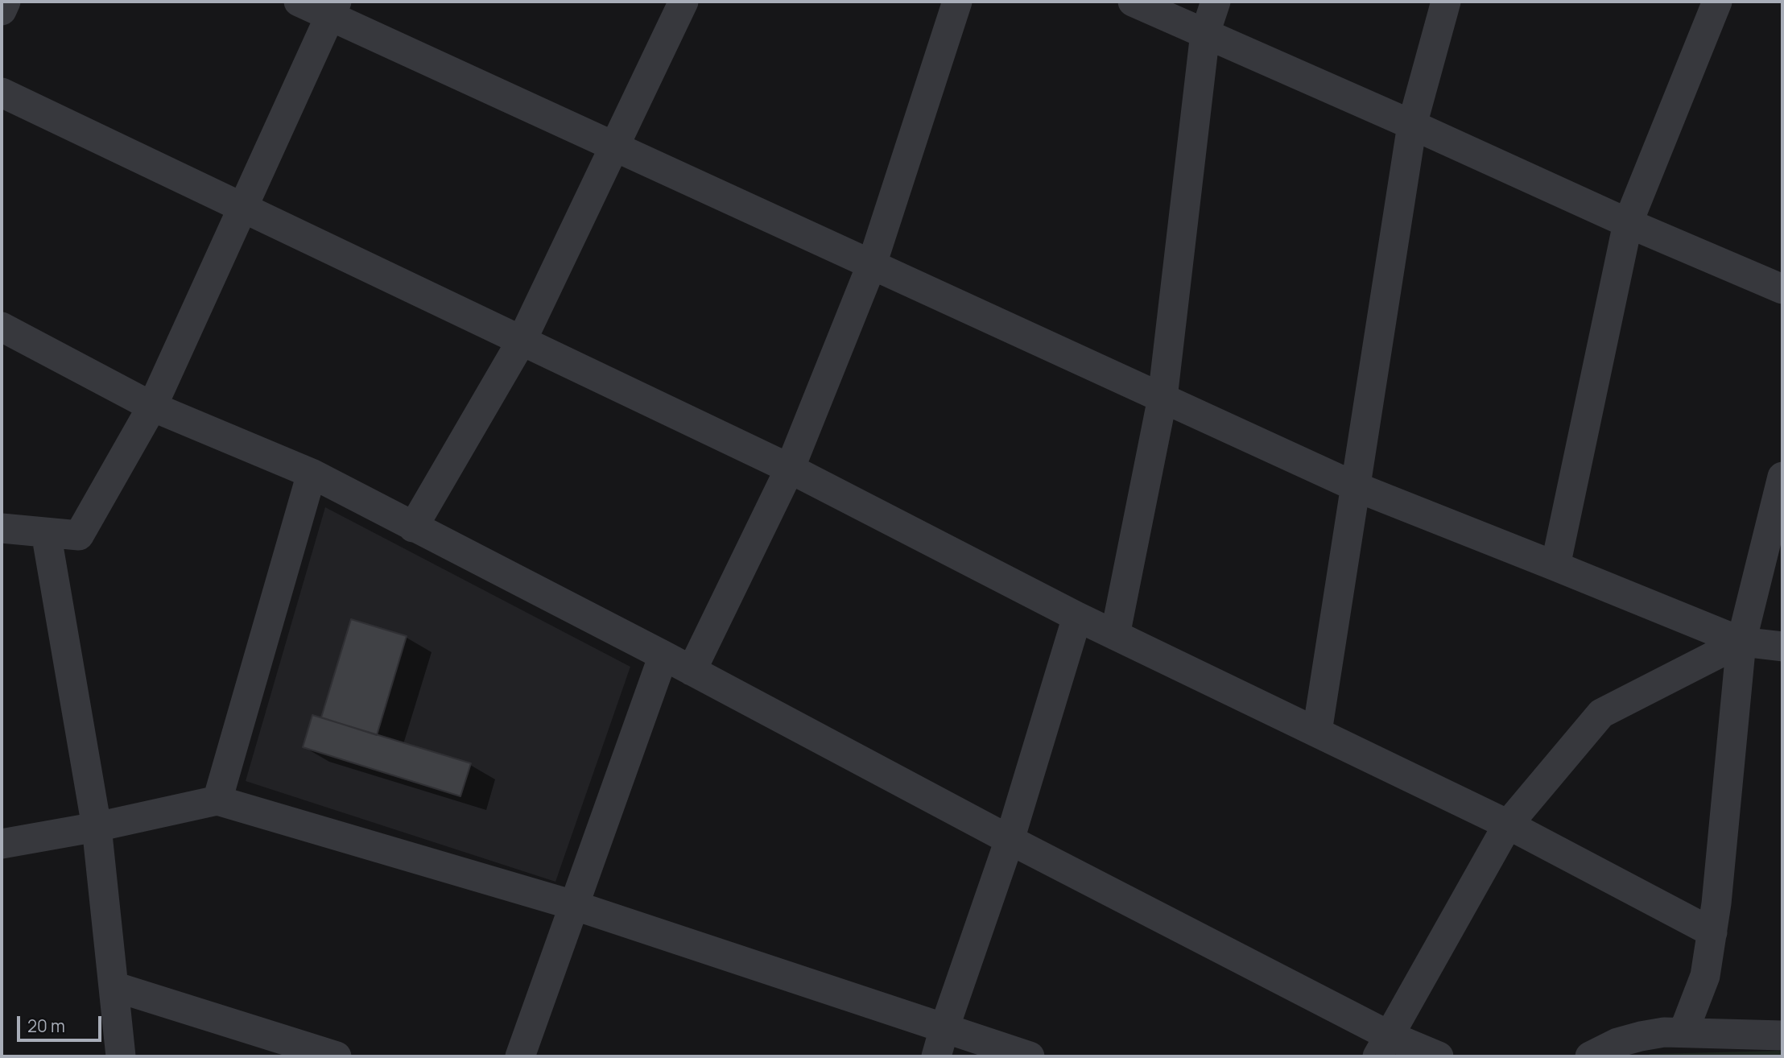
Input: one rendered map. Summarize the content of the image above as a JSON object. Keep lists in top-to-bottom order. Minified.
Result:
{"scale_bar":"20 m"}
